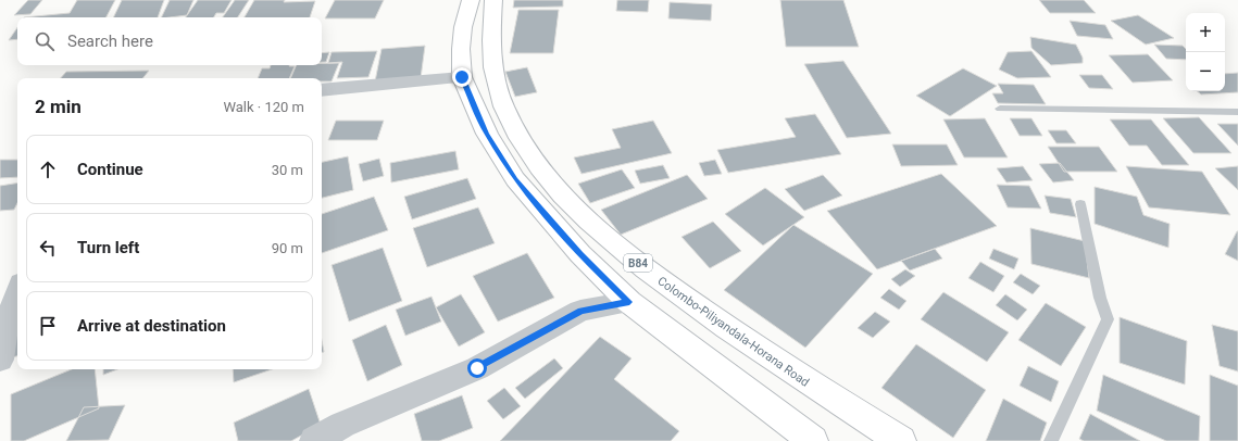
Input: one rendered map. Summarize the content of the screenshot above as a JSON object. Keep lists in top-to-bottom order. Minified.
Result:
{"streets":{"main road":["B84","Colombo-Piliyandala-Horana Road"]},"page":{"map_buttons":["+","−"],"search":"Search here","heading":["2 min","Walk · 120 m"],"list":[["Continue","30 m"],["Turn left","90 m"],"Arrive at destination"]}}
